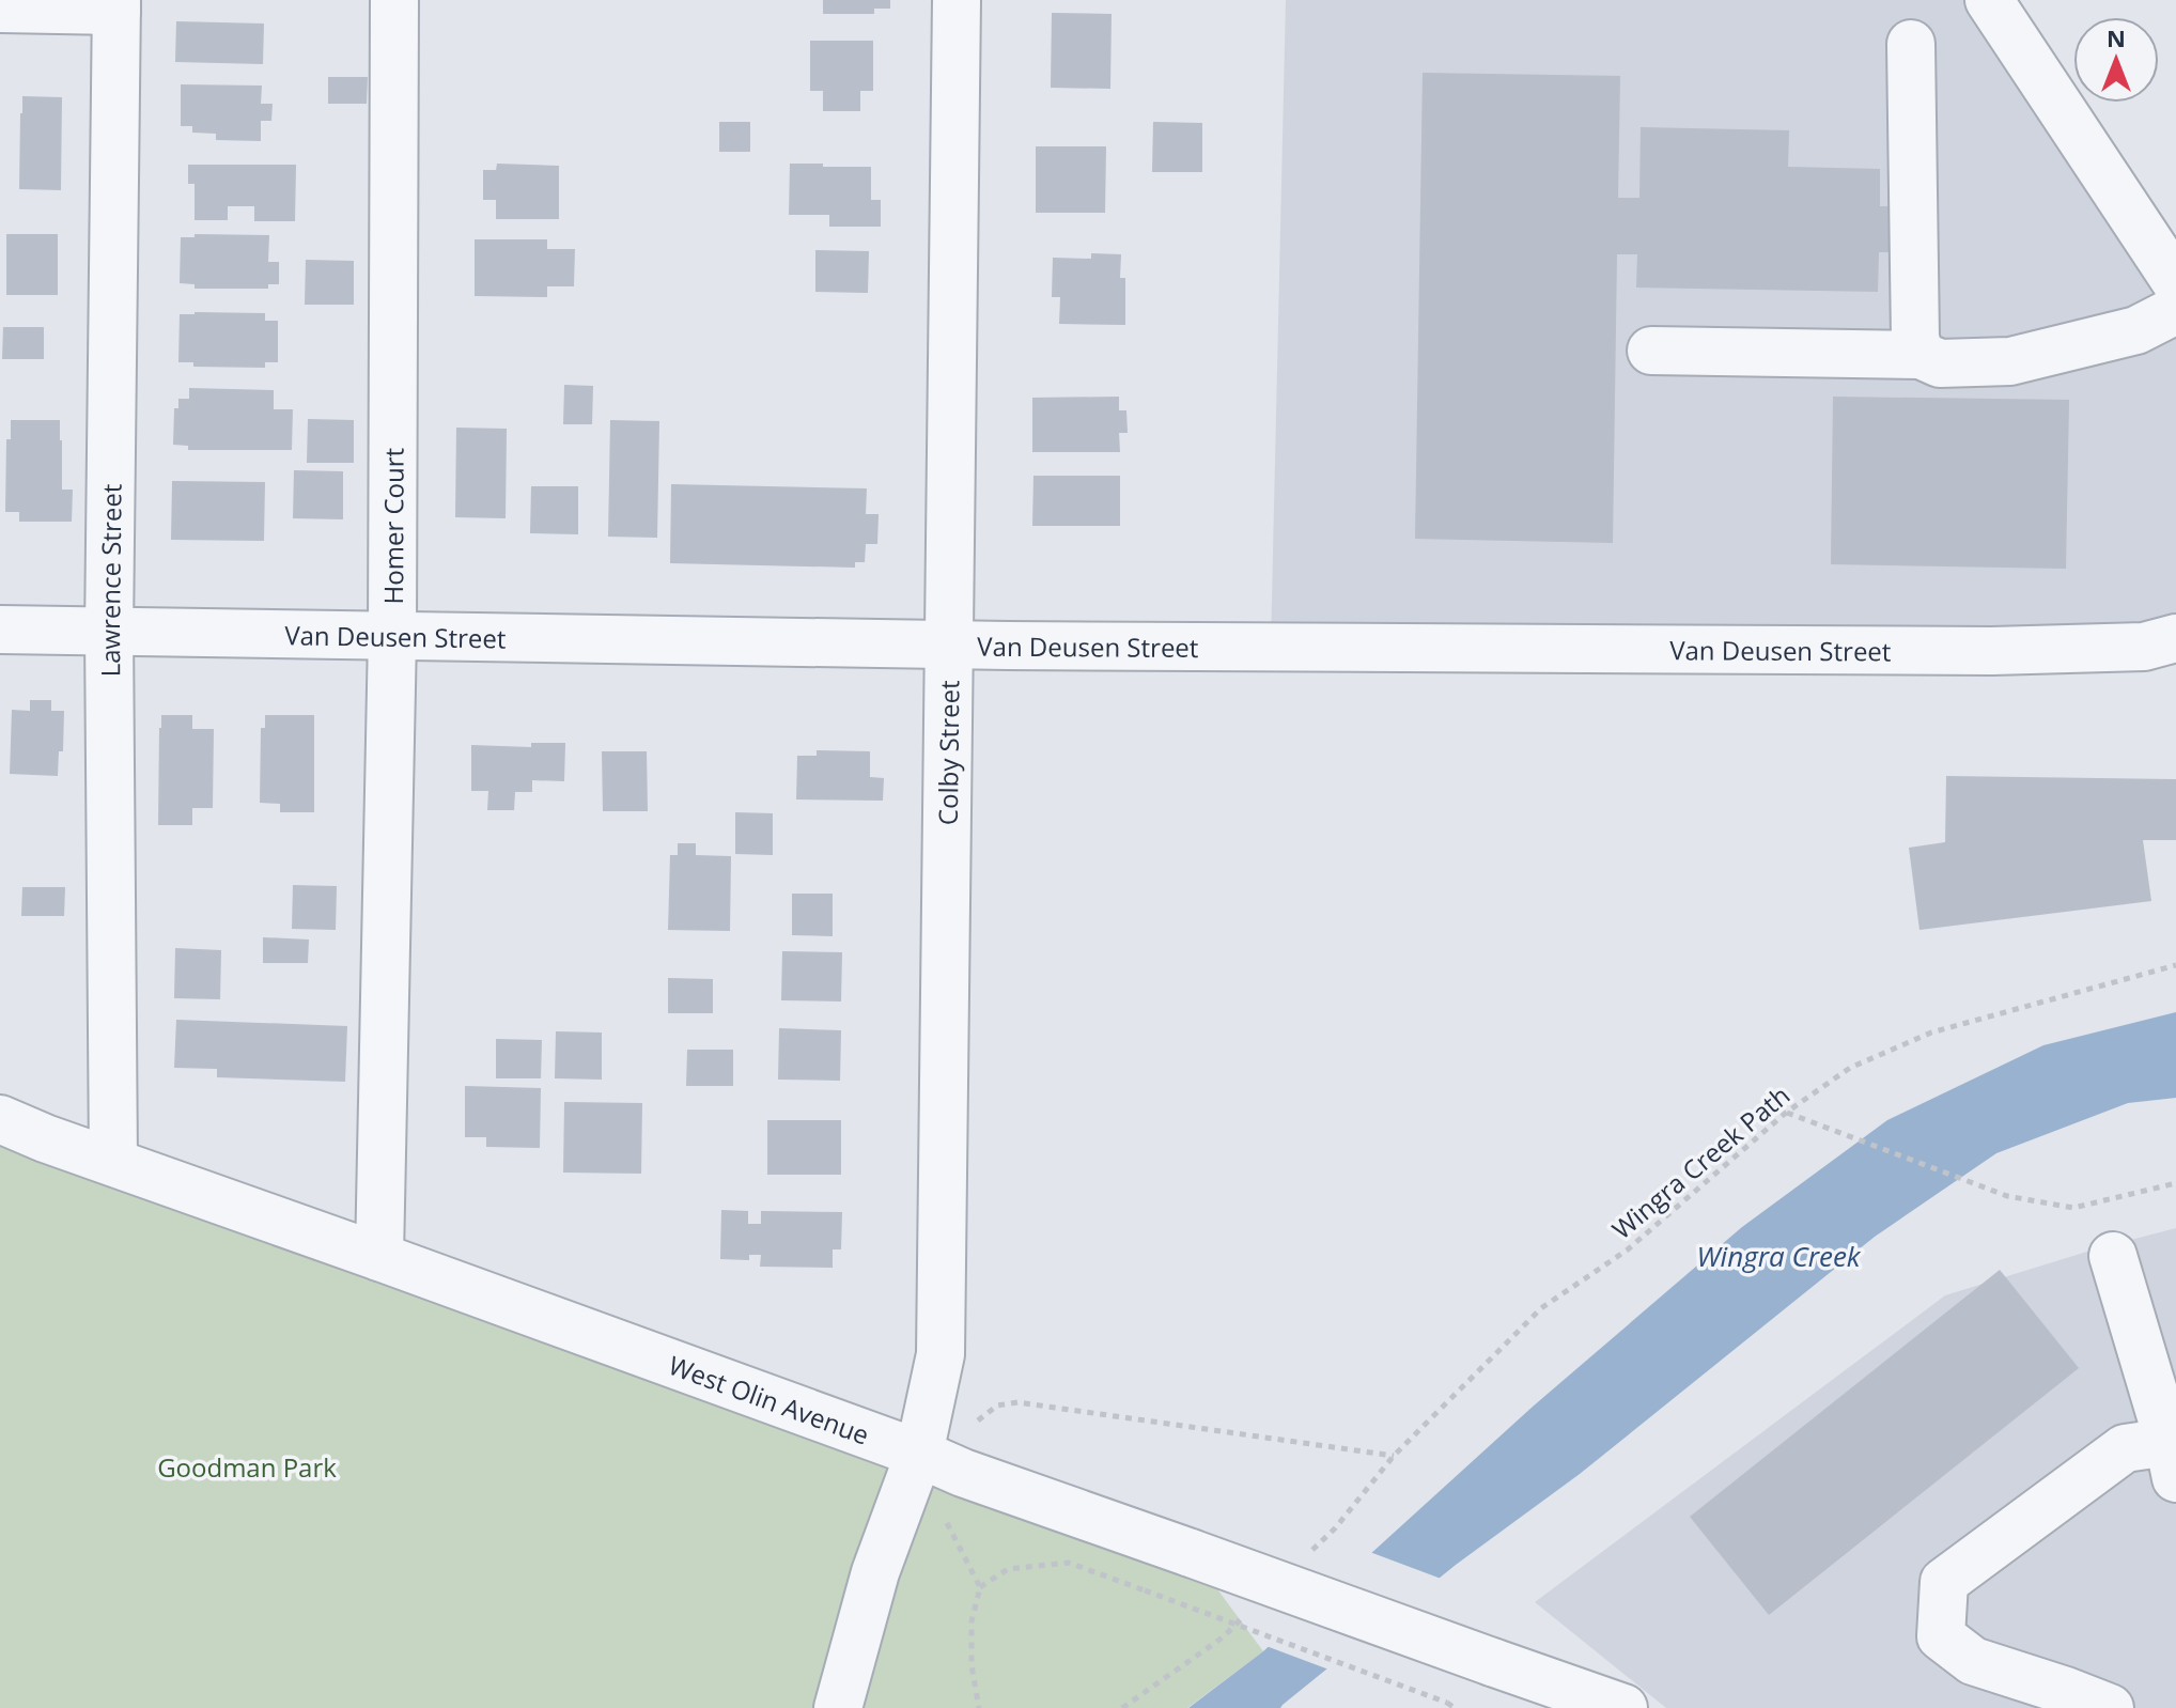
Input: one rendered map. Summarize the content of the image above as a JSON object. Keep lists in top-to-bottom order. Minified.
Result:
{"streets":{"street":["Homer Court","Lawrence Street","Van Deusen Street","Colby Street","West Olin Avenue"],"path":["Wingra Creek Path"]},"crossings":[["Homer Court","Van Deusen Street"],["Homer Court","West Olin Avenue"],["Lawrence Street","Van Deusen Street"],["Lawrence Street","West Olin Avenue"],["Van Deusen Street","Colby Street"],["Colby Street","West Olin Avenue"]],"water":["Wingra Creek"],"parks":["Goodman Park"],"north":"top"}
